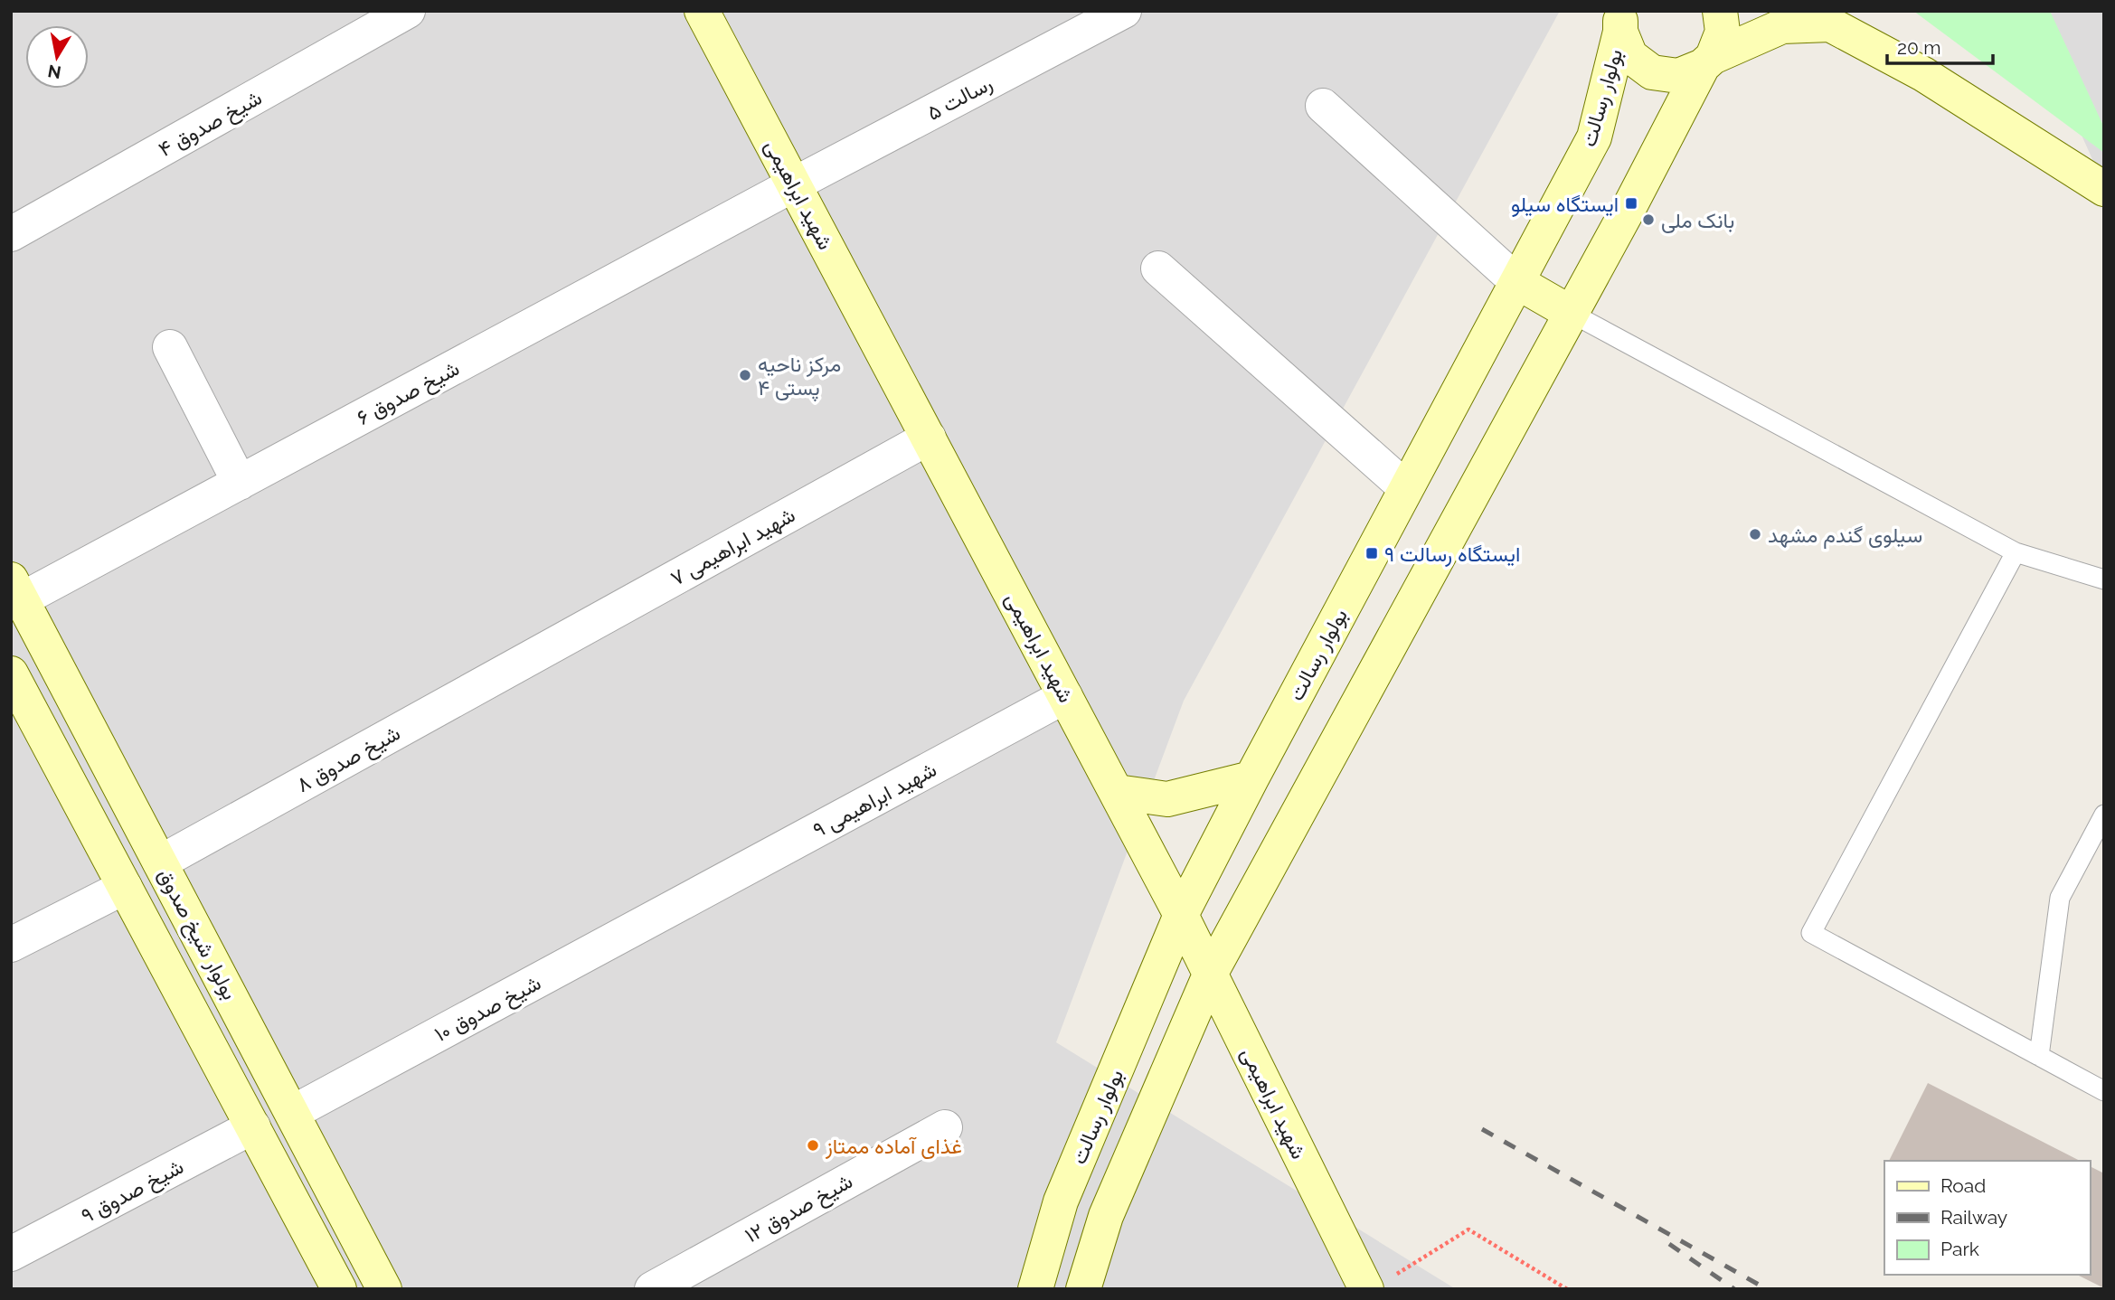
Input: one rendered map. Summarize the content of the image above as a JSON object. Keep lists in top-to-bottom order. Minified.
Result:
{"streets":{"main road":["بولوار رسالت","شهید ابراهیمی","بولوار شیخ صدوق"],"street":["رسالت ۵","شیخ صدوق ۴","شیخ صدوق ۶","شهید ابراهیمی ۷","شیخ صدوق ۸","شهید ابراهیمی ۹","شیخ صدوق ۱۰","شیخ صدوق ۹","شیخ صدوق ۱۲"]},"crossings":[["رسالت ۵","شهید ابراهیمی"],["رسالت ۵","شیخ صدوق ۶"],["بولوار رسالت","شهید ابراهیمی"],["شهید ابراهیمی","شیخ صدوق ۶"],["شهید ابراهیمی","شهید ابراهیمی ۷"],["شهید ابراهیمی","شهید ابراهیمی ۹"],["شیخ صدوق ۶","بولوار شیخ صدوق"],["شهید ابراهیمی ۷","شیخ صدوق ۸"],["شیخ صدوق ۸","بولوار شیخ صدوق"],["شهید ابراهیمی ۹","شیخ صدوق ۱۰"],["بولوار شیخ صدوق","شیخ صدوق ۱۰"],["بولوار شیخ صدوق","شیخ صدوق ۹"]],"places":{"transit":["ایستگاه سیلو","ایستگاه رسالت ۹"],"other":["بانک ملی","مرکز ناحیه پستی ۴","سیلوی گندم مشهد","غذای آماده ممتاز"]},"legend":["Road","Railway","Park"],"scale_bar":"20 m","north":"bottom"}
